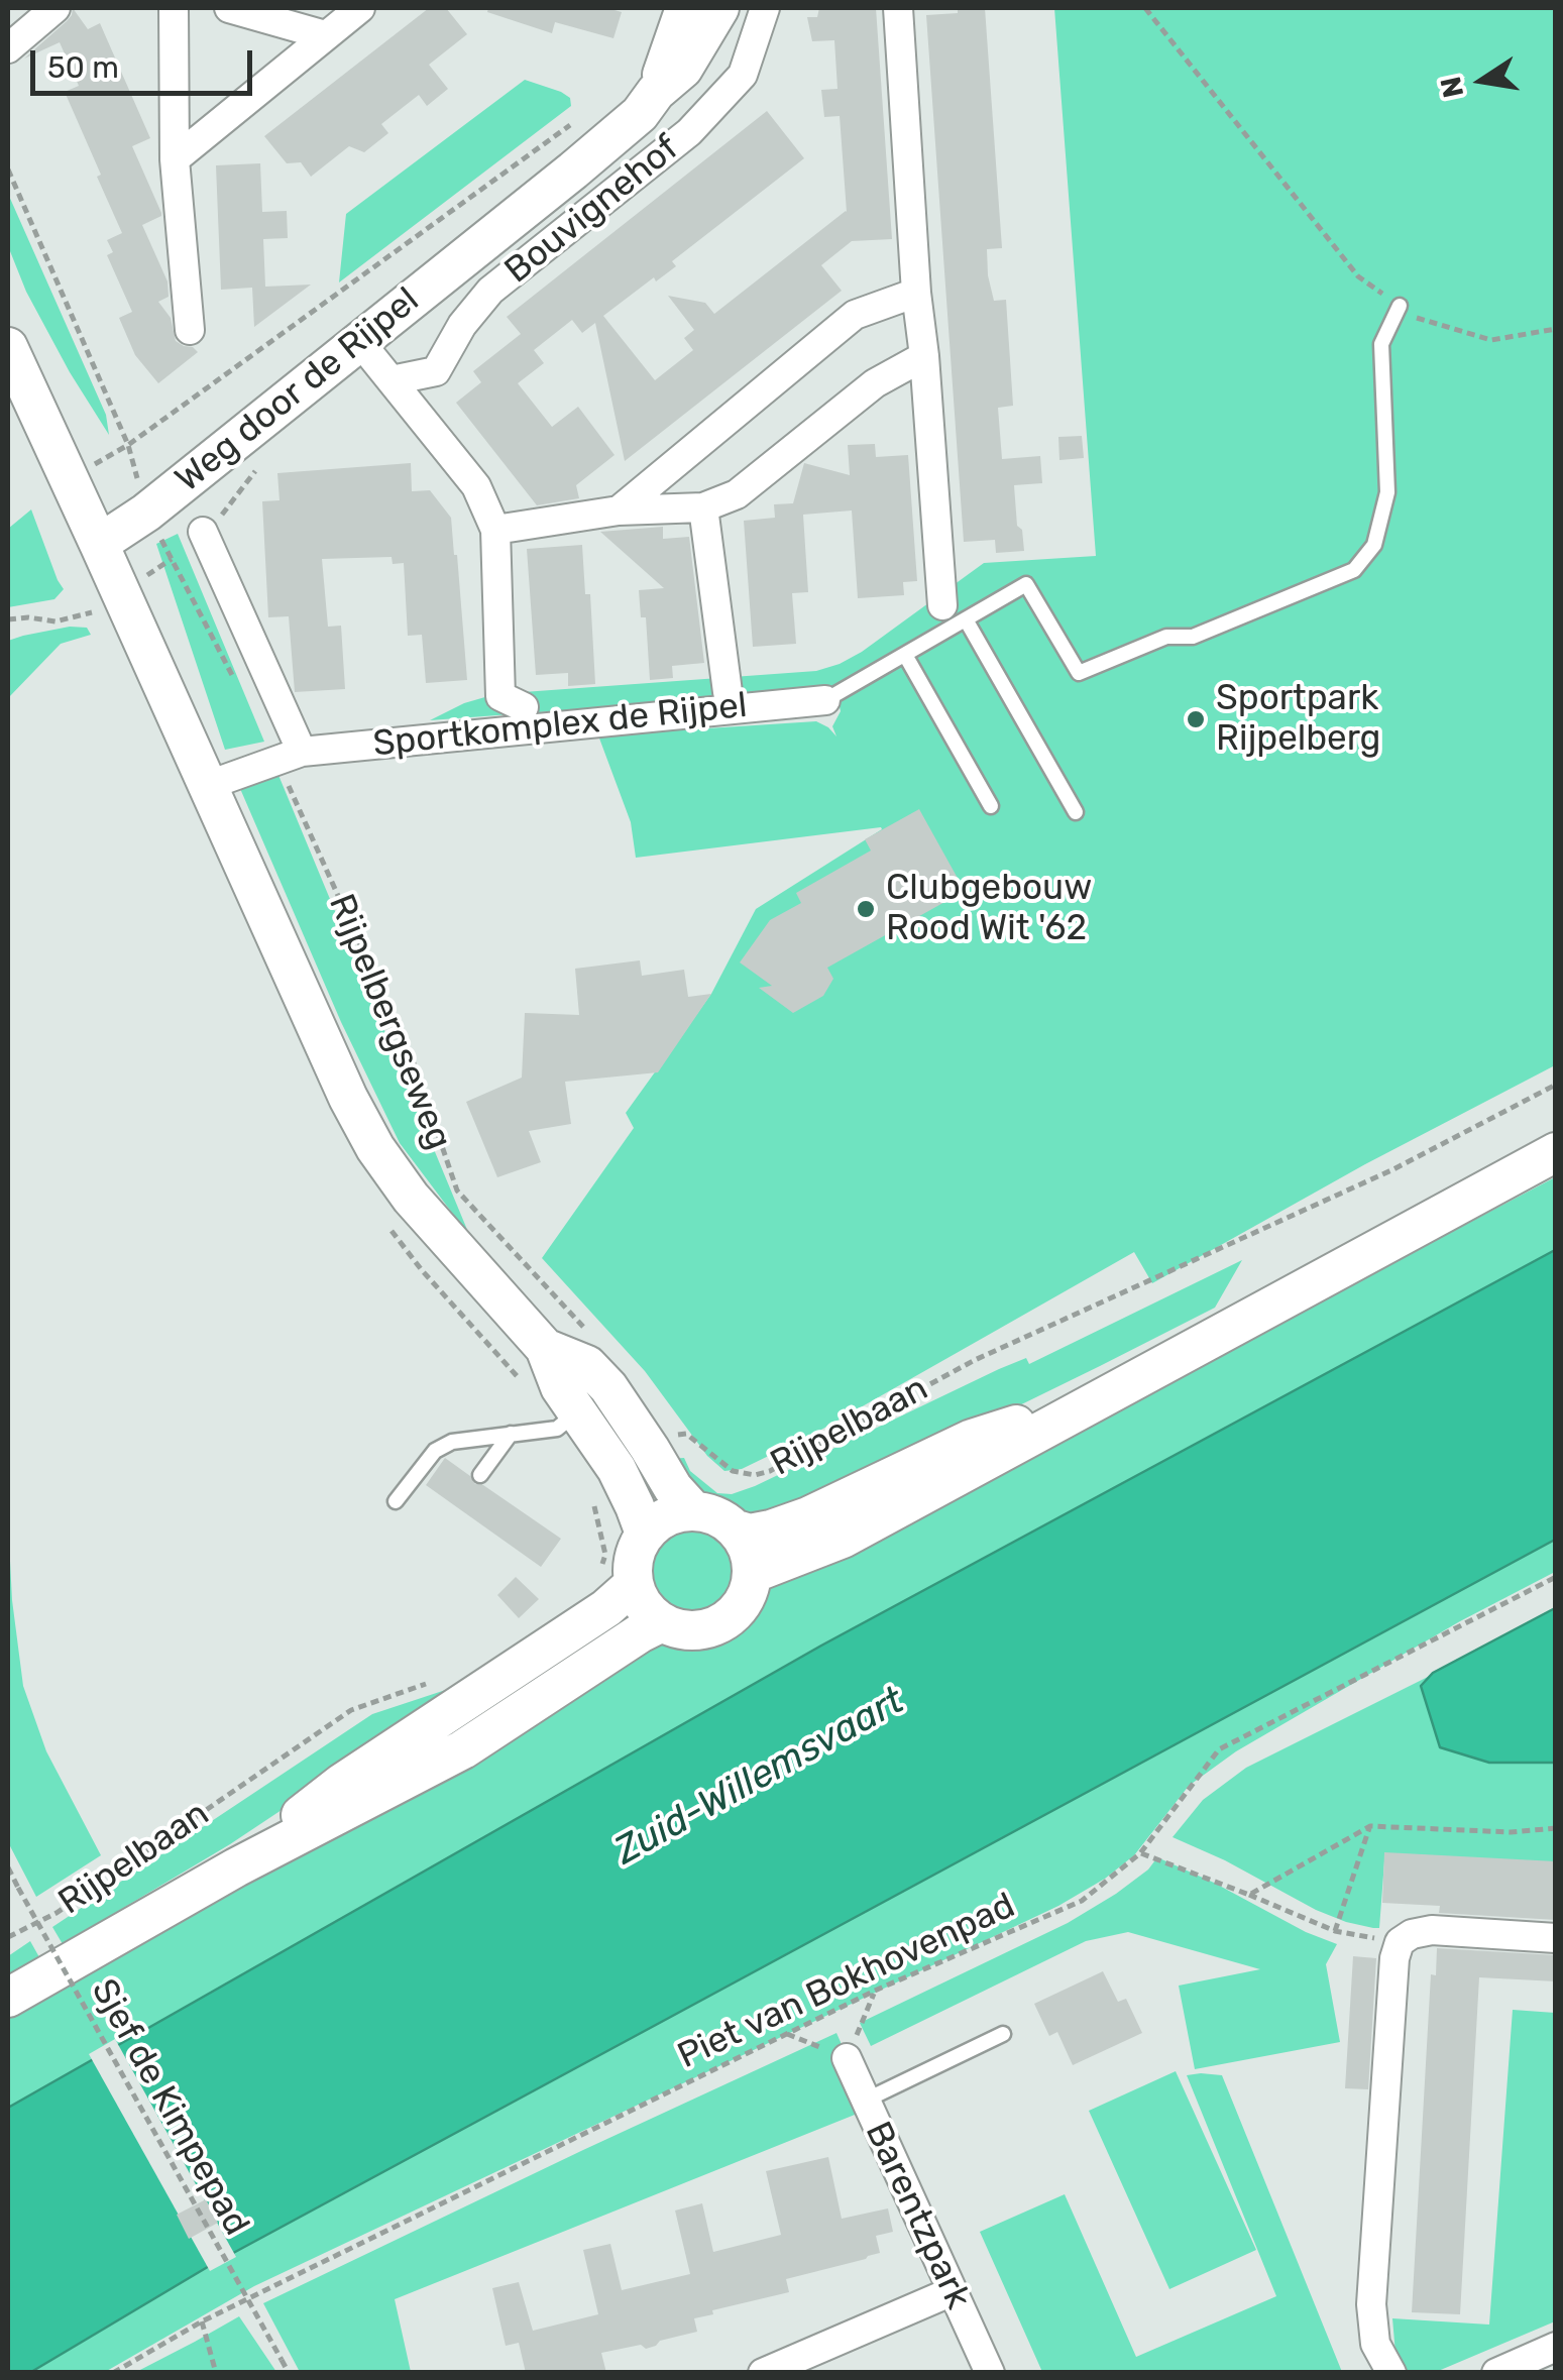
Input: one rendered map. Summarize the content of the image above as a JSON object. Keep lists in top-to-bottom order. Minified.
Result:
{"streets":{"main road":["Weg door de Rijpel","Rijpelbergseweg","Rijpelbaan"],"street":["Bouvignehof","Sportkomplex de Rijpel","Barentzpark"],"path":["Piet van Bokhovenpad","Sjef de Kimpepad"]},"crossings":[["Weg door de Rijpel","Rijpelbergseweg"],["Sportkomplex de Rijpel","Rijpelbergseweg"],["Rijpelbergseweg","Rijpelbaan"]],"water":["Zuid-Willemsvaart"],"places":["Sportpark Rijpelberg","Clubgebouw Rood Wit '62"],"scale_bar":"50 m","north":"left"}
